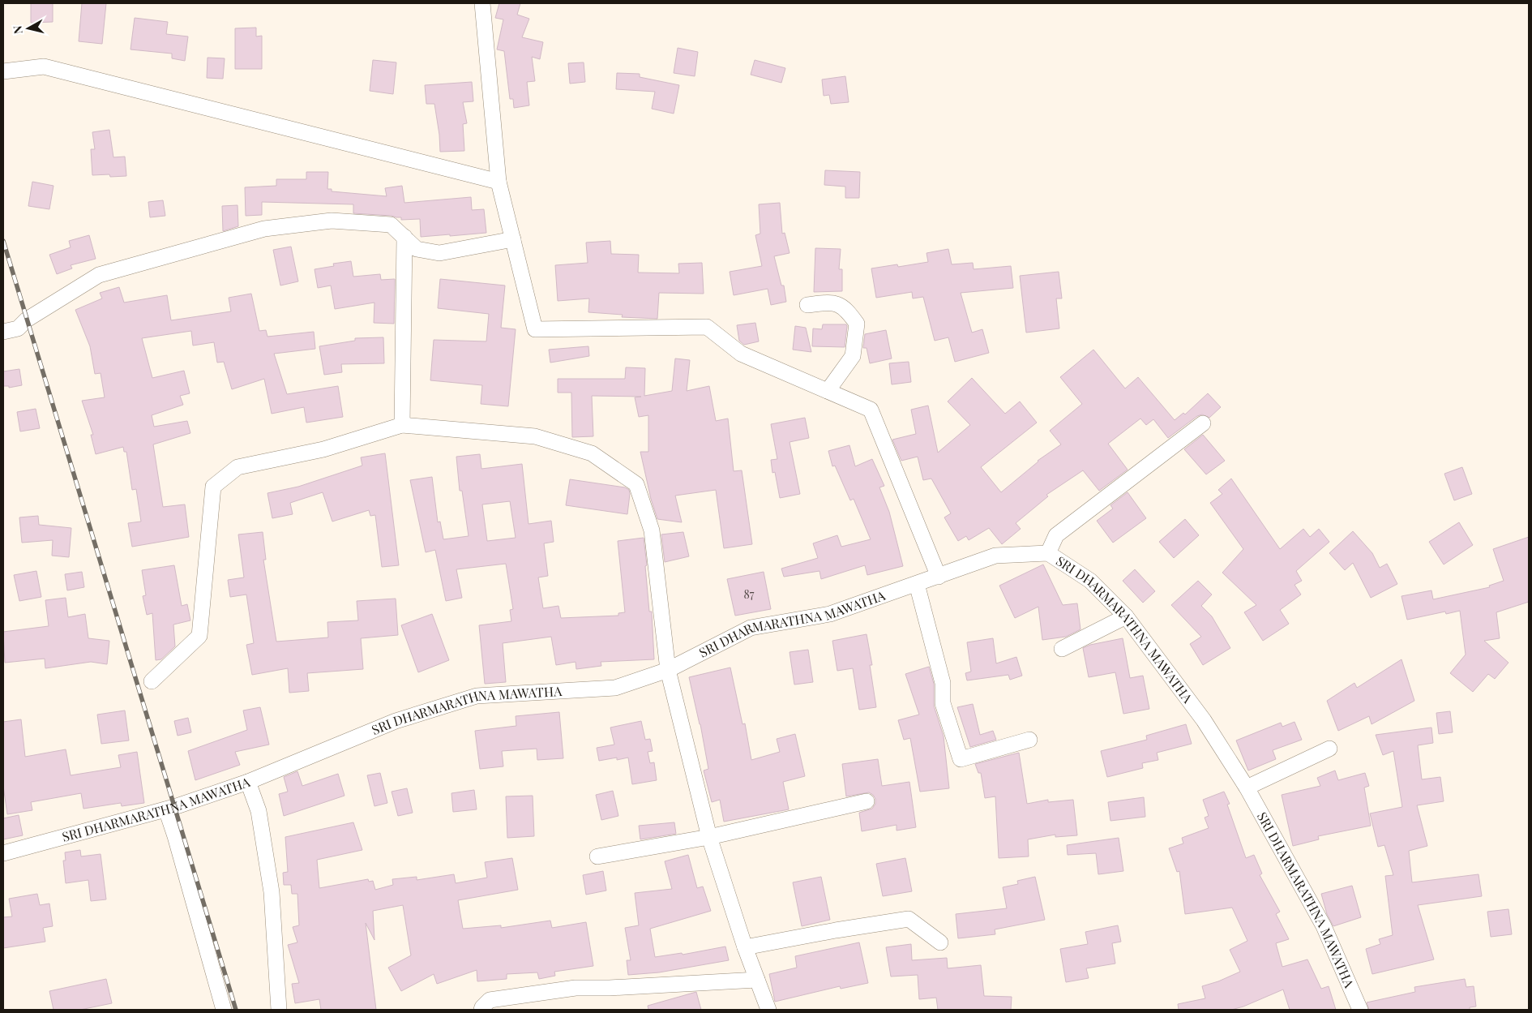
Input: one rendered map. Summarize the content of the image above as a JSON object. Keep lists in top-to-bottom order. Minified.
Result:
{"streets":{"street":["SRI DHARMARATHNA MAWATHA"]},"house_numbers":["87"],"north":"left"}
